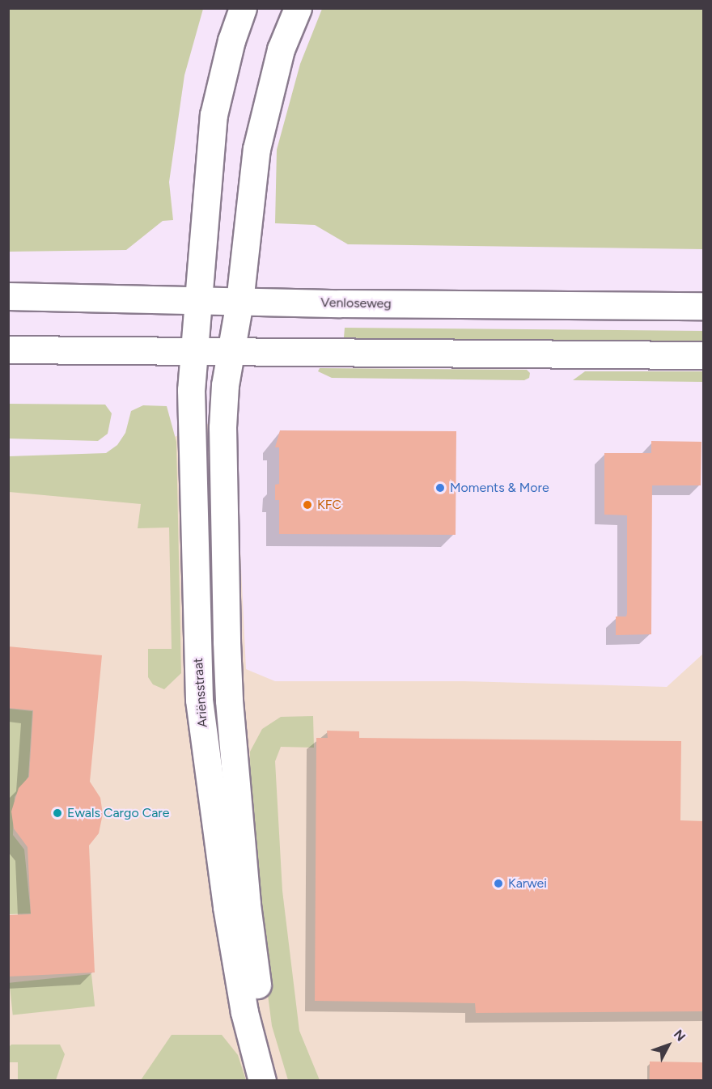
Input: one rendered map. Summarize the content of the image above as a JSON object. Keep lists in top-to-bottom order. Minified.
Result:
{"streets":{"main road":["Venloseweg","Ariënsstraat"]},"crossings":[["Venloseweg","Ariënsstraat"]],"places":["Moments & More","KFC","Ewals Cargo Care","Karwei"],"north":"top right"}
